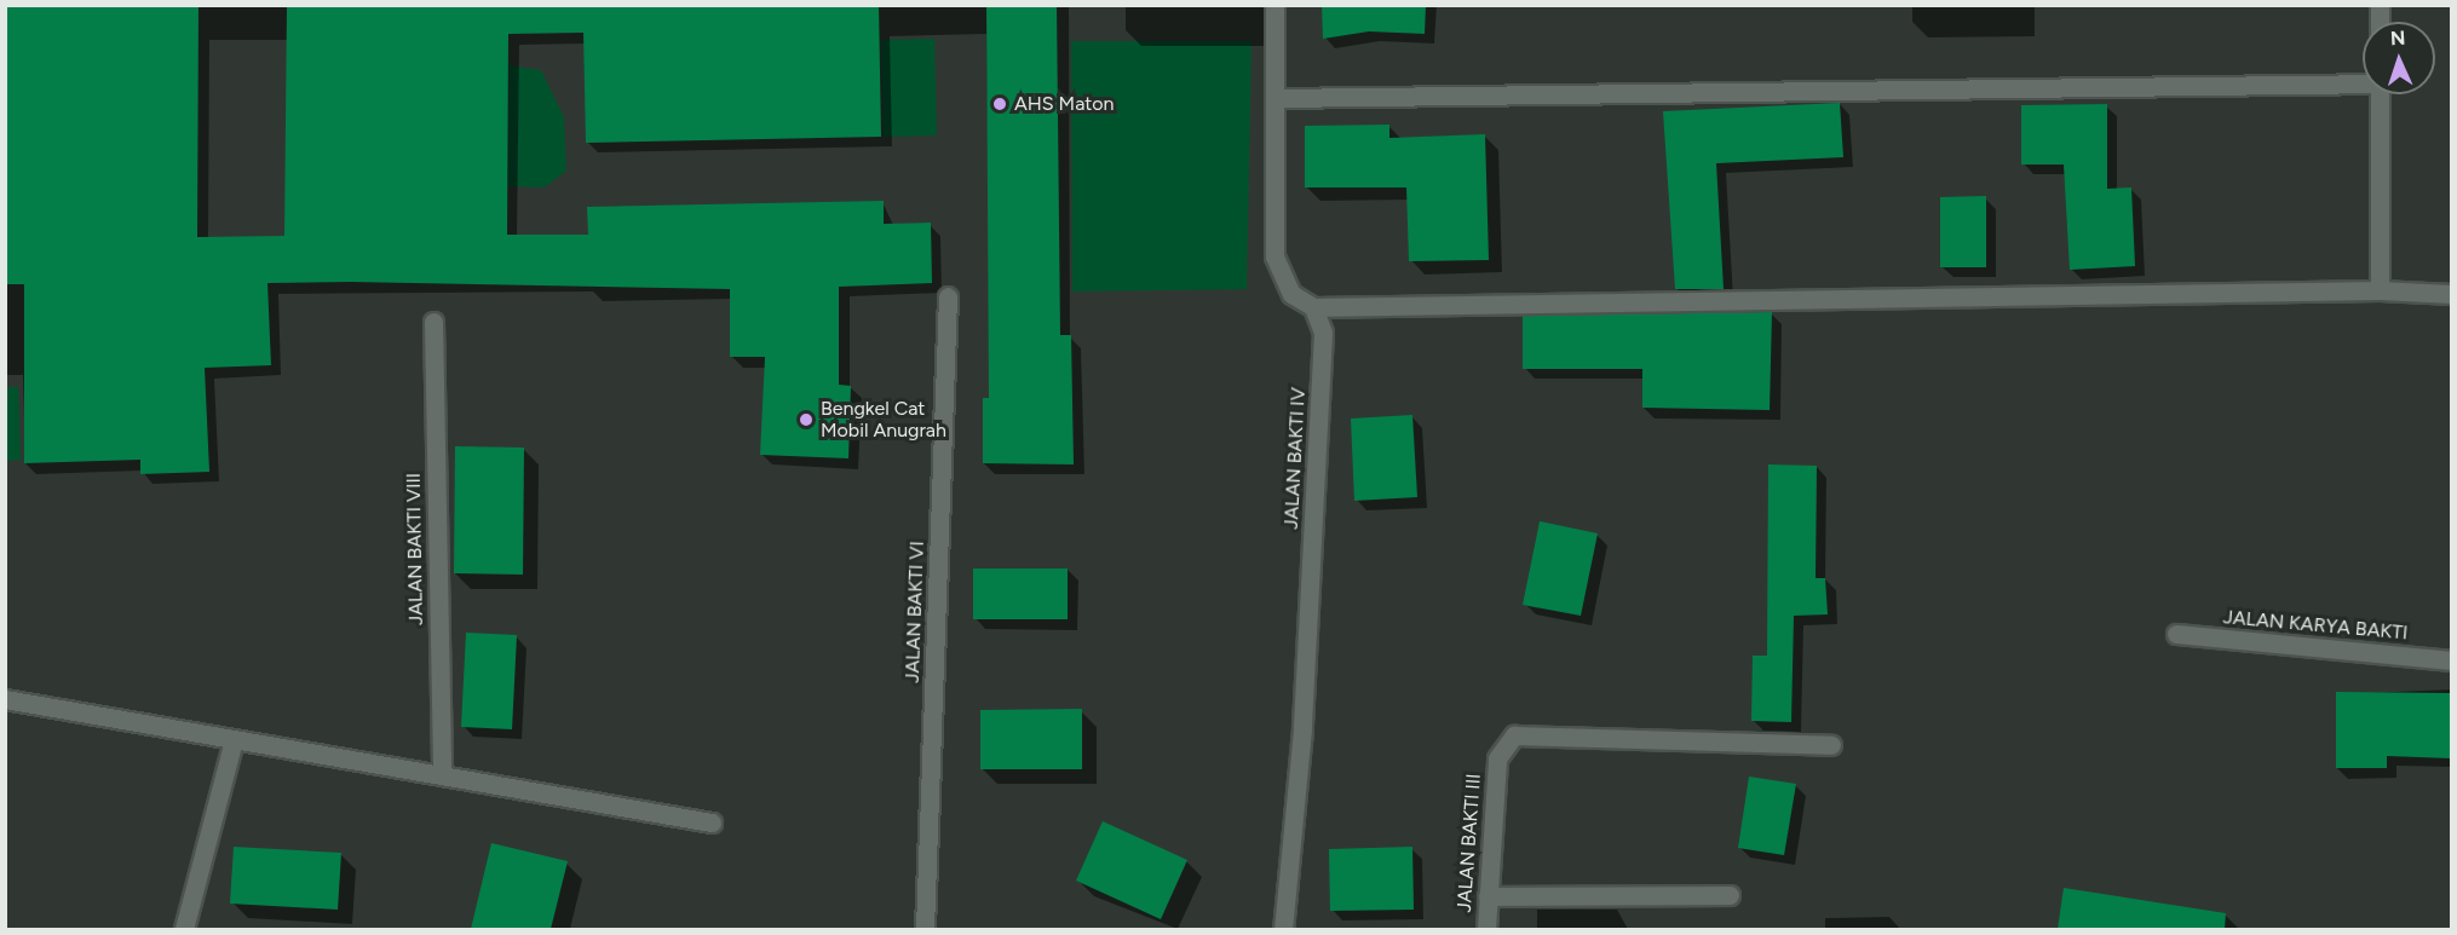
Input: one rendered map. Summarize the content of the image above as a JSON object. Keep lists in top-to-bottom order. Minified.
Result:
{"streets":{"street":["JALAN BAKTI IV","JALAN BAKTI VIII","JALAN BAKTI VI","JALAN KARYA BAKTI","JALAN BAKTI III"]},"places":["AHS Maton","Bengkel Cat Mobil Anugrah"],"north":"top"}
